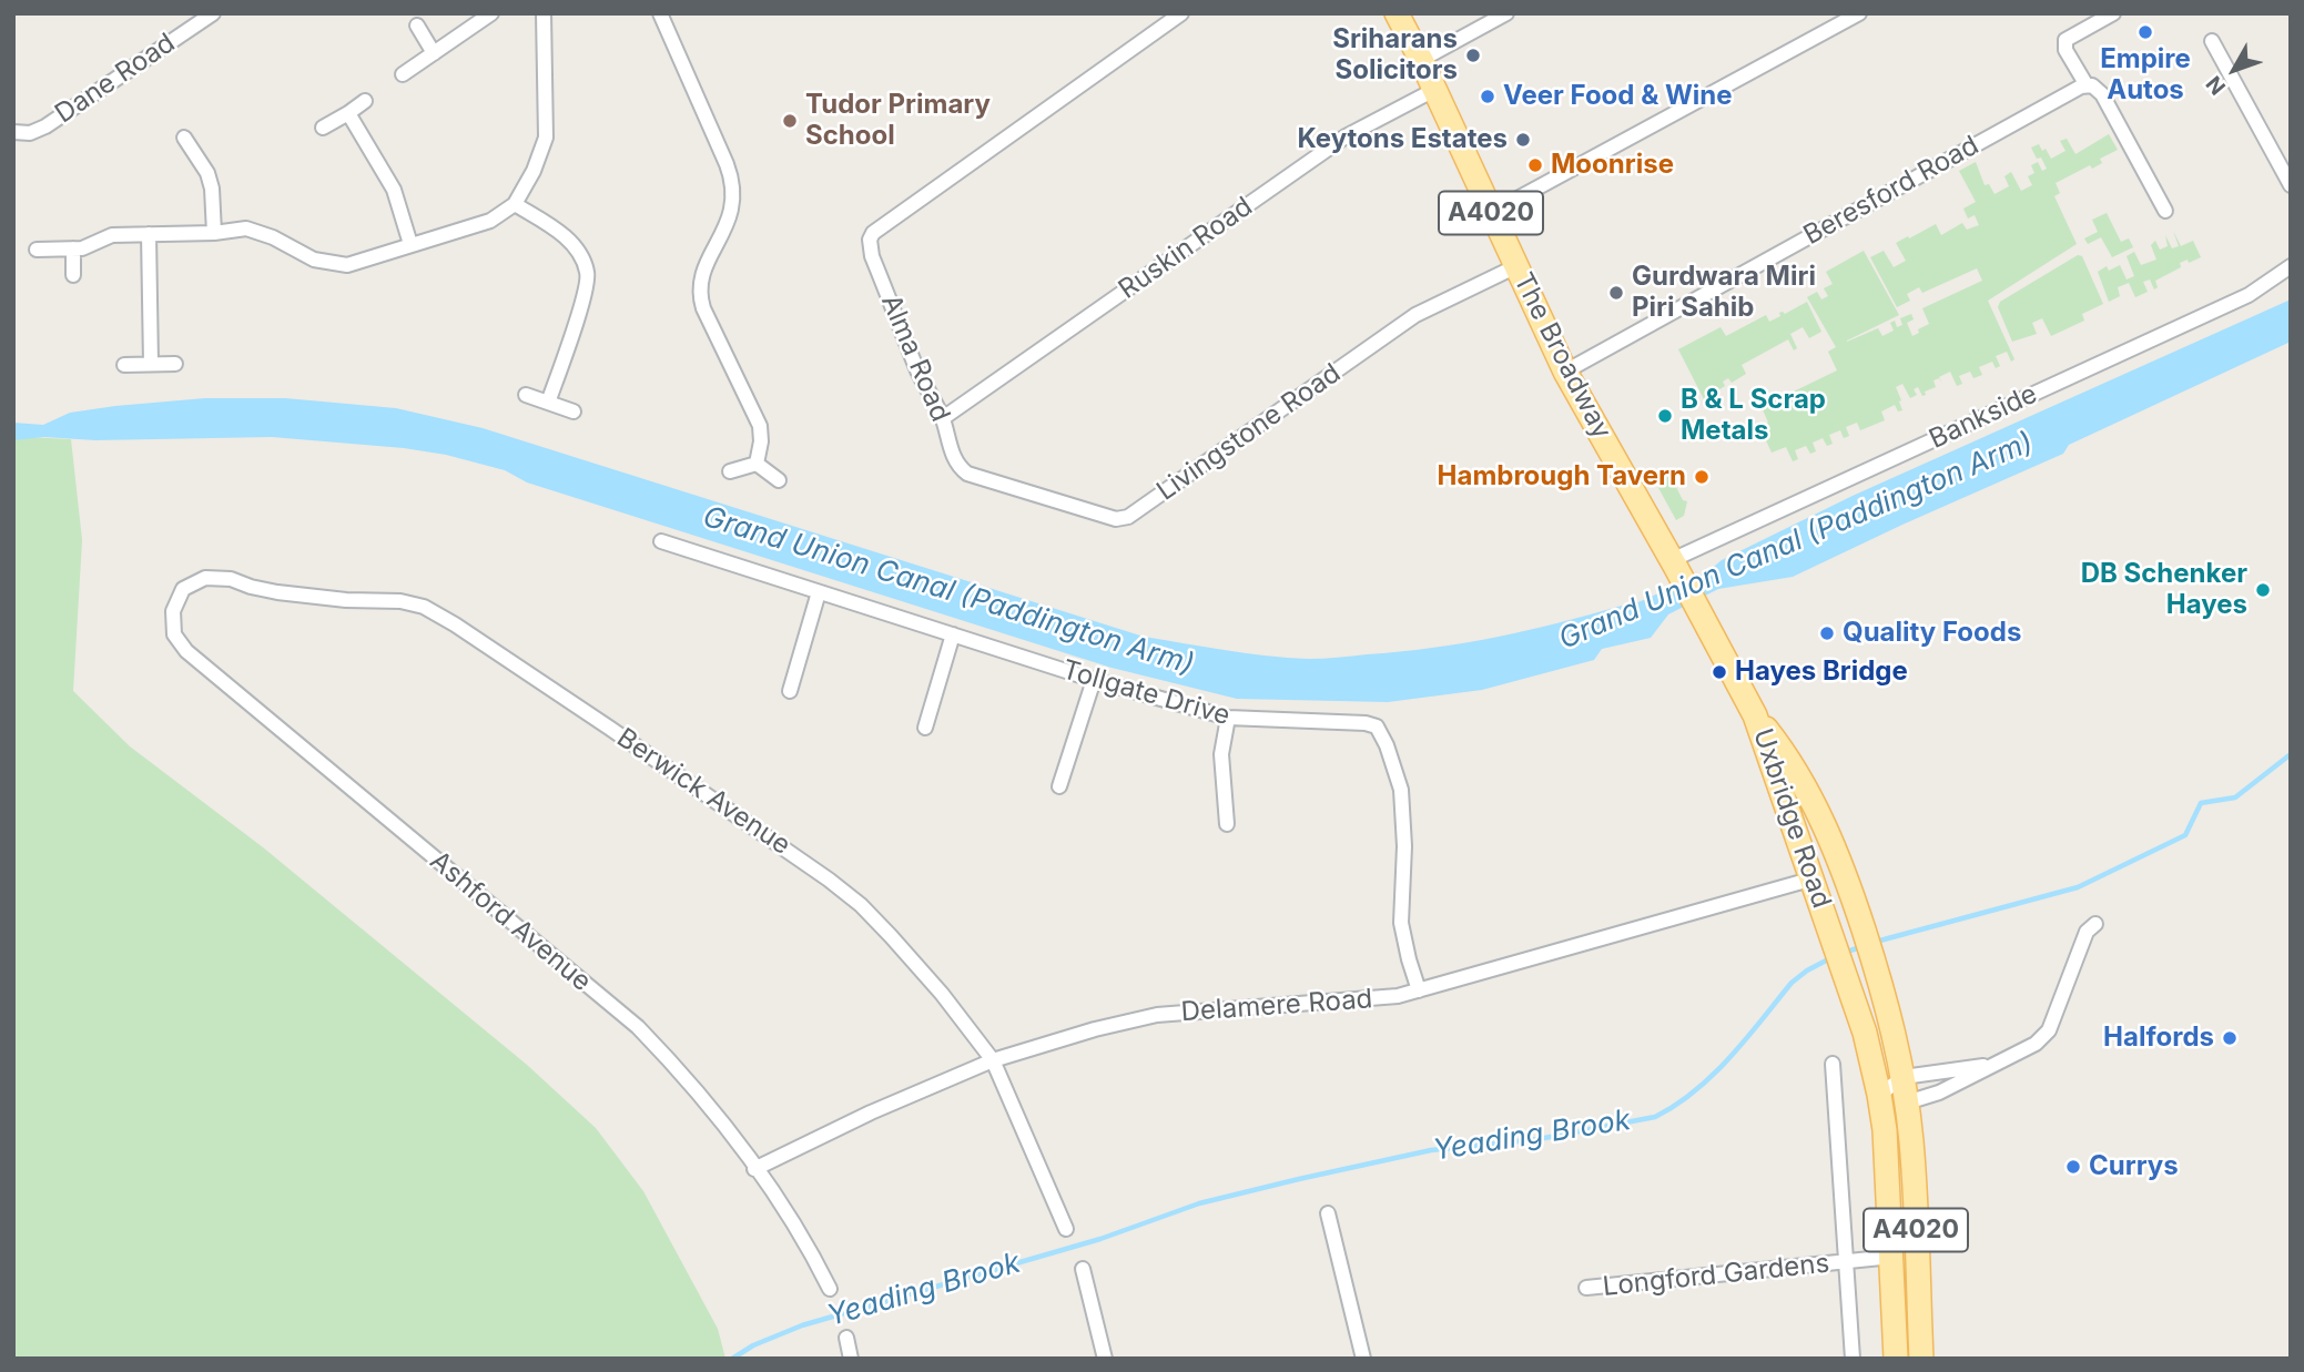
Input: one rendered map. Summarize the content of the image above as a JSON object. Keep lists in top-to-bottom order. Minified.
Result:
{"streets":{"main road":["A4020","The Broadway","Uxbridge Road"],"street":["Dane Road","Beresford Road","Ruskin Road","Alma Road","Bankside","Livingstone Road","Tollgate Drive","Berwick Avenue","Ashford Avenue","Delamere Road","Longford Gardens"]},"crossings":[["Beresford Road","The Broadway"],["A4020","The Broadway"],["A4020","Bankside"],["A4020","Uxbridge Road"],["Ruskin Road","The Broadway"],["Ruskin Road","Alma Road"],["The Broadway","Bankside"],["The Broadway","Livingstone Road"],["Alma Road","Livingstone Road"],["Tollgate Drive","Delamere Road"],["Berwick Avenue","Ashford Avenue"],["Berwick Avenue","Delamere Road"],["Uxbridge Road","Delamere Road"],["Uxbridge Road","Longford Gardens"],["Ashford Avenue","Delamere Road"]],"water":["Grand Union Canal (Paddington Arm)","Yeading Brook"],"places":["Empire Autos","Sriharans Solicitors","Veer Food & Wine","Tudor Primary School","Keytons Estates","Moonrise","Gurdwara Miri Piri Sahib","B & L Scrap Metals","Hambrough Tavern","DB Schenker Hayes","Quality Foods","Hayes Bridge","Halfords","Currys"],"north":"bottom left"}
